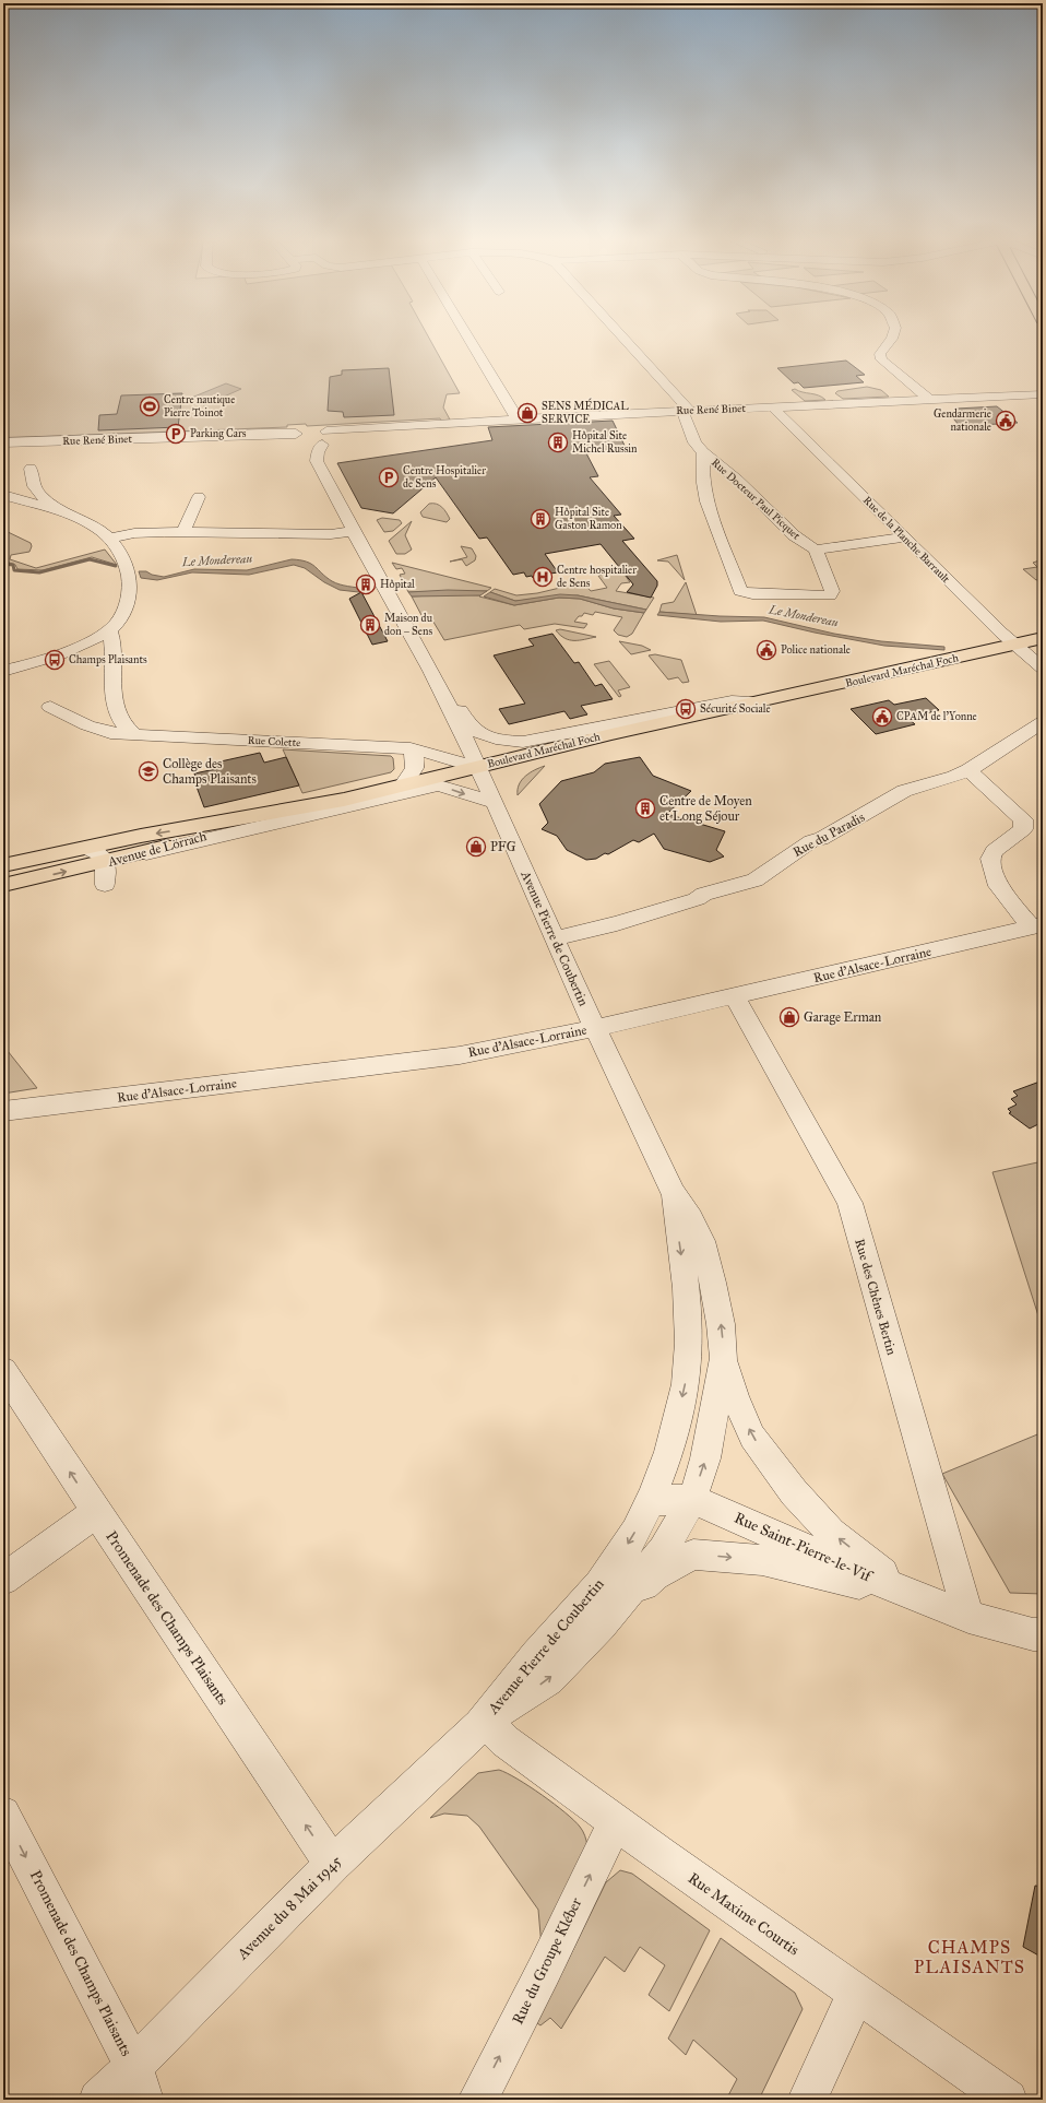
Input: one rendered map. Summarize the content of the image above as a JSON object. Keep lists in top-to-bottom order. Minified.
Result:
{"streets":{"main road":["Boulevard Maréchal Foch","Avenue de Lörrach"],"street":["Rue René Binet","Rue Docteur Paul Picquet","Rue de la Planche Barrault","Rue Colette","Rue du Paradis","Avenue Pierre de Coubertin","Rue d'Alsace-Lorraine","Rue des Chênes Bertin","Rue Saint-Pierre-le-Vif","Promenade des Champs Plaisants","Avenue du 8 Mai 1945","Rue Maxime Courtis","Rue du Groupe Kléber"]},"crossings":[["Rue René Binet","Rue Docteur Paul Picquet"],["Rue René Binet","Rue de la Planche Barrault"],["Rue René Binet","Avenue Pierre de Coubertin"],["Rue de la Planche Barrault","Boulevard Maréchal Foch"],["Boulevard Maréchal Foch","Rue Colette"],["Boulevard Maréchal Foch","Avenue de Lörrach"],["Boulevard Maréchal Foch","Avenue Pierre de Coubertin"],["Rue Colette","Avenue de Lörrach"],["Rue Colette","Avenue Pierre de Coubertin"],["Rue du Paradis","Avenue Pierre de Coubertin"],["Avenue de Lörrach","Avenue Pierre de Coubertin"],["Avenue Pierre de Coubertin","Rue d'Alsace-Lorraine"],["Avenue Pierre de Coubertin","Rue Saint-Pierre-le-Vif"],["Avenue Pierre de Coubertin","Avenue du 8 Mai 1945"],["Avenue Pierre de Coubertin","Rue Maxime Courtis"],["Rue d'Alsace-Lorraine","Rue des Chênes Bertin"],["Rue des Chênes Bertin","Rue Saint-Pierre-le-Vif"],["Promenade des Champs Plaisants","Avenue du 8 Mai 1945"],["Avenue du 8 Mai 1945","Rue Maxime Courtis"],["Rue Maxime Courtis","Rue du Groupe Kléber"]],"one_way":["Rue du Groupe Kléber"],"districts":["CHAMPS PLAISANTS"],"water":["Le Mondereau"],"places":{"sports":["Centre nautique Pierre Toinot"],"shop":["SENS MÉDICAL SERVICE","PFG","Garage Erman"],"public building":["Gendarmerie nationale","Police nationale","CPAM de l'Yonne"],"parking":["Parking Cars","Centre Hospitalier de Sens"],"building":["Hôpital Site Michel Russin","Hôpital Site Gaston Ramon","Hôpital","Maison du don – Sens","Centre de Moyen et Long Séjour"],"hospital":["Centre hospitalier de Sens"],"bus stop":["Champs Plaisants","Sécurité Sociale"],"school or university":["Collège des Champs Plaisants"]}}
